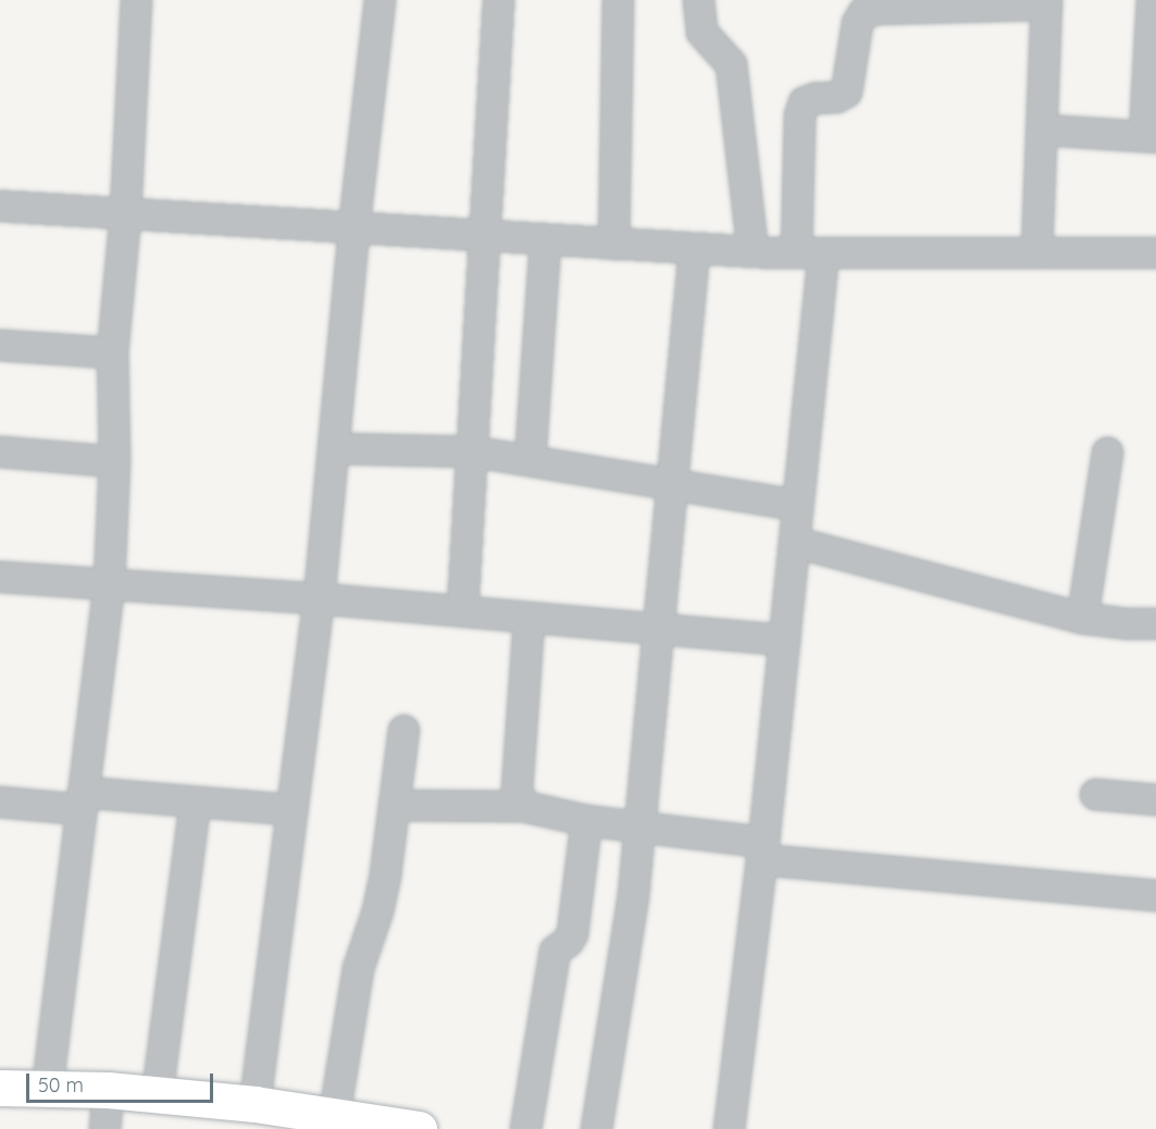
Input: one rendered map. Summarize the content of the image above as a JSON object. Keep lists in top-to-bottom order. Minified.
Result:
{"scale_bar":"50 m"}
